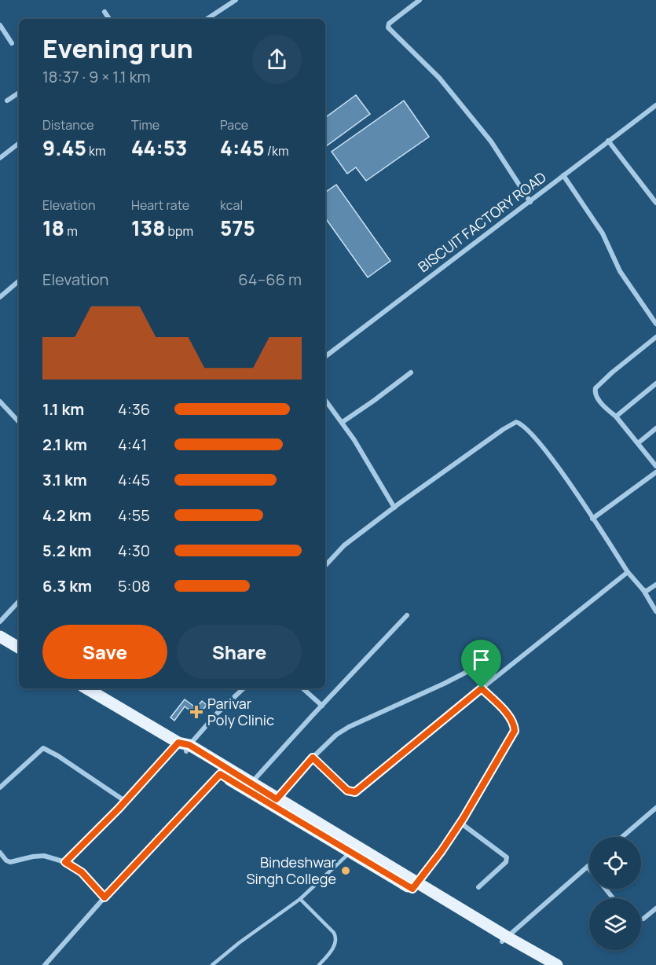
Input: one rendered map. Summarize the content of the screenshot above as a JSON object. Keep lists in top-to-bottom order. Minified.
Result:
{"streets":{"street":["BISCUIT FACTORY ROAD"]},"places":{"health":["Parivar Poly Clinic"],"other":["Bindeshwar Singh College"]},"page":{"heading":["Evening run","18:37 · 9 × 1.1 km"],"stats":[["Distance","9.45 km"],["Time","44:53"],["Pace","4:45 /km"],["Elevation","18 m"],["Heart rate","138 bpm"],["kcal","575"]],"chart":["Elevation","64–66 m"],"list":[{"name":"1.1 km","note":"4:36"},{"name":"2.1 km","note":"4:41"},{"name":"3.1 km","note":"4:45"},{"name":"4.2 km","note":"4:55"},{"name":"5.2 km","note":"4:30"},{"name":"6.3 km","note":"5:08"}],"buttons":["Save","Share"]}}
